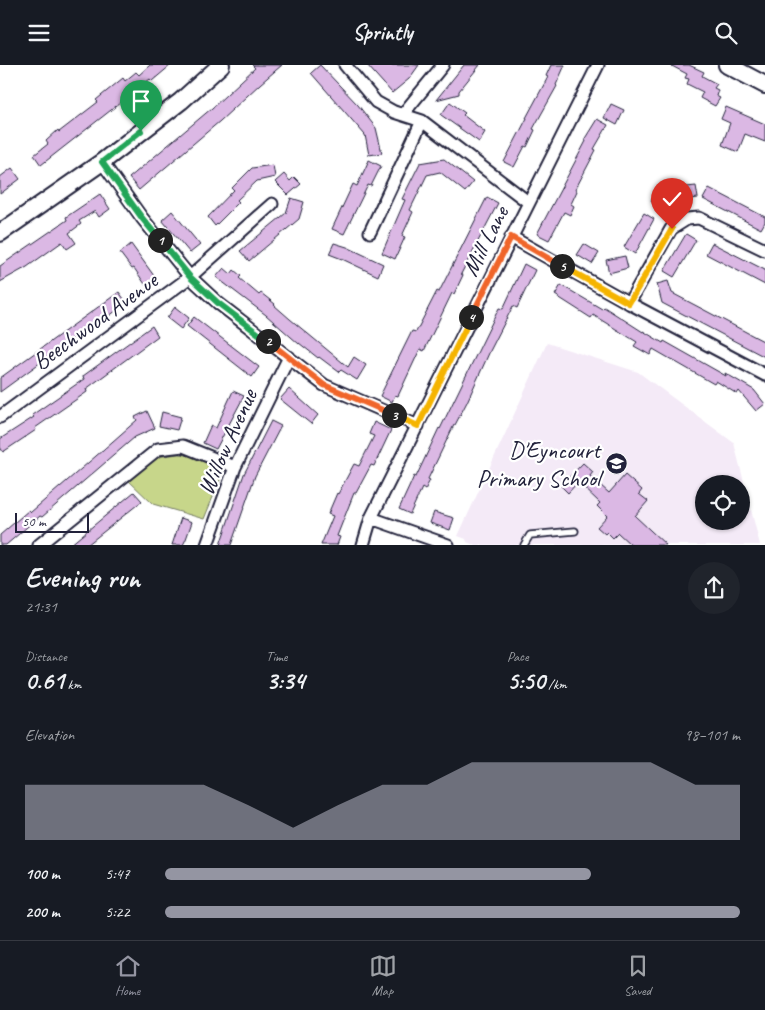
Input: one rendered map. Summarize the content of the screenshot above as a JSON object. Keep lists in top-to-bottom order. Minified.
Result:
{"streets":{"street":["Mill Lane","Beechwood Avenue","Willow Avenue"]},"places":{"school or university":["D'Eyncourt Primary School"]},"scale_bar":"50 m","page":{"header":"Sprintly","pins":["1","5","4","2","3"],"scale":"50 m","heading":["Evening run","21:31"],"stats":[["Distance","0.61 km"],["Time","3:34"],["Pace","5:50 /km"]],"chart":["Elevation","98–101 m"],"list":[{"name":"100 m","note":"5:47"},{"name":"200 m","note":"5:22"}],"tabs":["Home","Map","Saved"]}}
